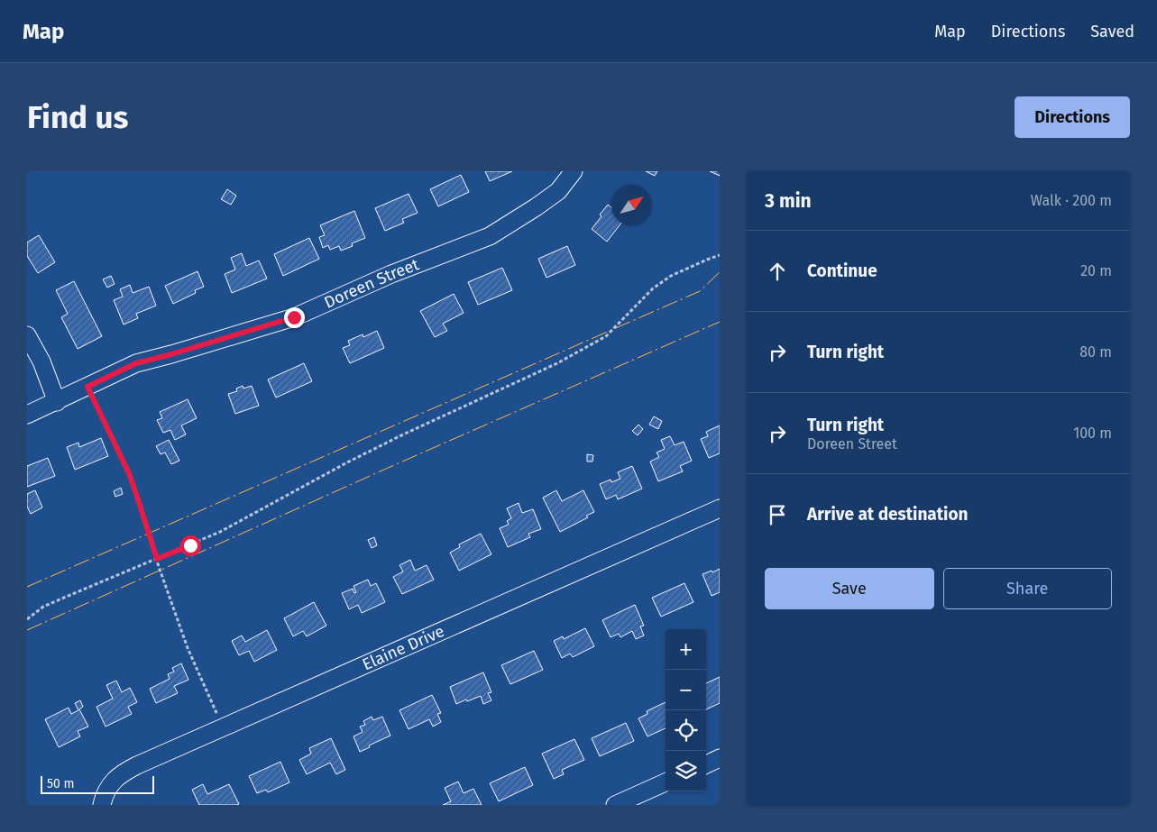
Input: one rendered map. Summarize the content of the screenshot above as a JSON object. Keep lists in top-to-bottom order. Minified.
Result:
{"streets":{"street":["Doreen Street","Elaine Drive"]},"scale_bar":"50 m","north":"top right","page":{"header":"Map","nav":["Map","Directions","Saved"],"buttons":["Directions",["Save","Share"]],"title":"Find us","heading":["3 min","Walk · 200 m"],"list":[["Continue","20 m"],["Turn right","80 m"],["Turn right","Doreen Street","100 m"],"Arrive at destination"],"map_buttons":["+","−"],"scale":"50 m"}}
